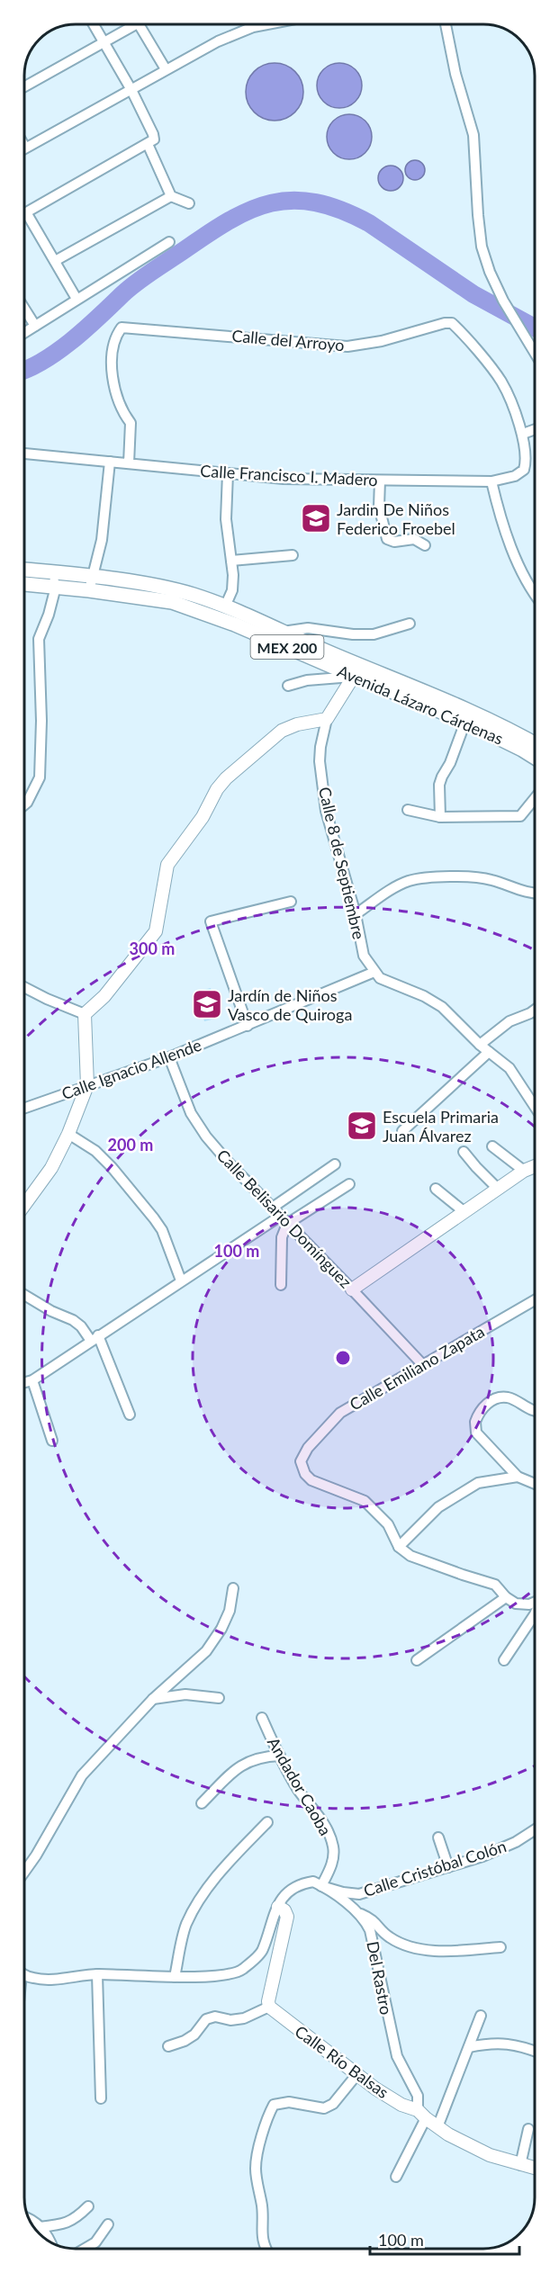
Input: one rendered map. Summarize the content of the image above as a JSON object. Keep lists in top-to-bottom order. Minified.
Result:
{"streets":{"main road":["MEX 200","Avenida Lázaro Cárdenas"],"street":["Calle del Arroyo","Calle Francisco I. Madero","Calle 8 de Septiembre","Calle Ignacio Allende","Calle Belisario Domínguez","Calle Emiliano Zapata","Andador Caoba","Calle Cristóbal Colón","Del Rastro","Calle Río Balsas"]},"crossings":[["Calle del Arroyo","Calle Francisco I. Madero"],["Calle 8 de Septiembre","Calle Ignacio Allende"],["Calle Ignacio Allende","Calle Belisario Domínguez"],["Calle Belisario Domínguez","Calle Emiliano Zapata"],["Andador Caoba","Calle Cristóbal Colón"],["Andador Caoba","Del Rastro"],["Calle Cristóbal Colón","Del Rastro"],["Del Rastro","Calle Río Balsas"]],"places":{"school or university":["Jardin De Niños Federico Froebel","Jardín de Niños Vasco de Quiroga","Escuela Primaria Juan Álvarez"]},"scale_bar":"100 m","rings":["300 m","200 m","100 m"]}
